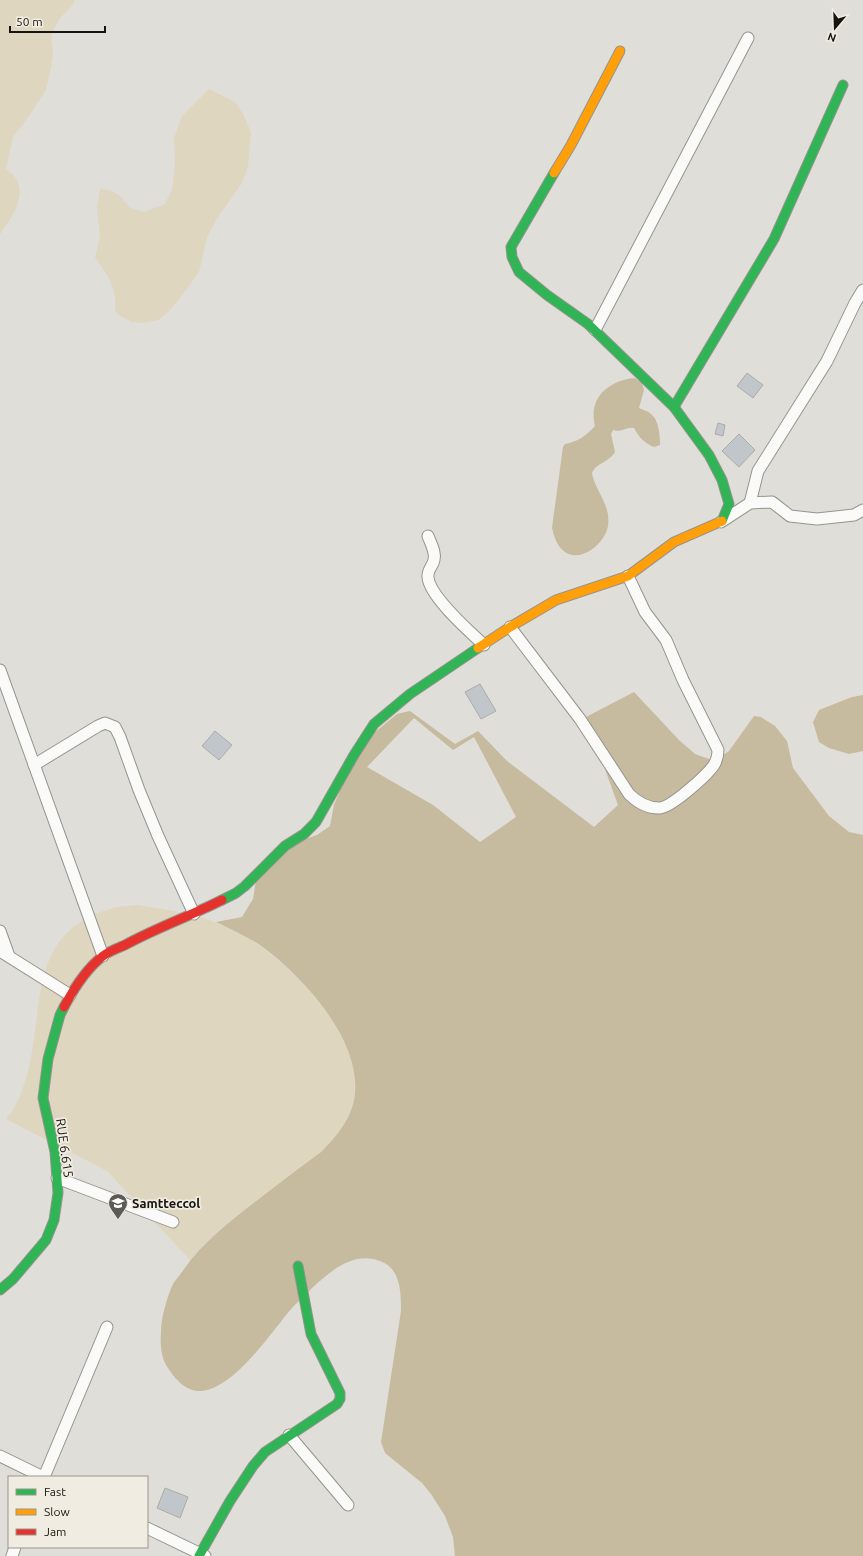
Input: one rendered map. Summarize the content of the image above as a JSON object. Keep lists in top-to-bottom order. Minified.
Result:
{"streets":{"street":["RUE 6.615"]},"places":{"school or university":["Samtteccol"]},"legend":["Fast","Slow","Jam"],"scale_bar":"50 m","north":"bottom"}
